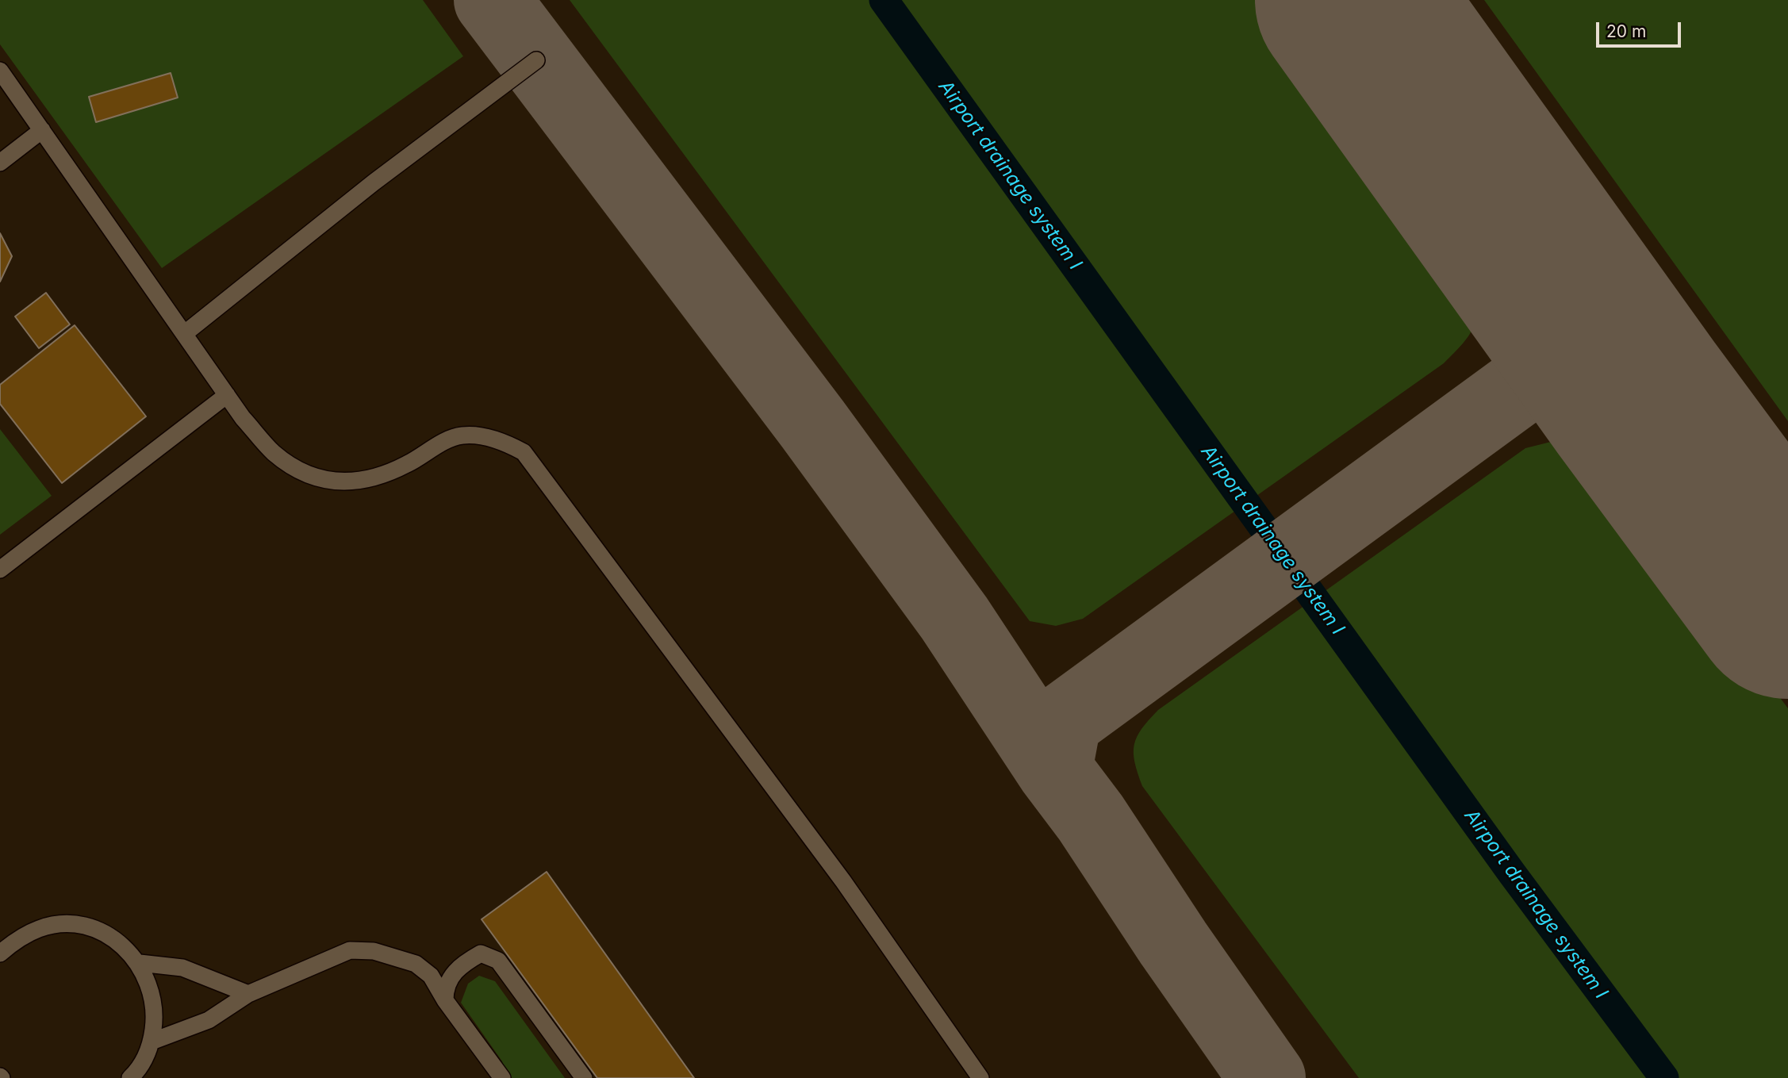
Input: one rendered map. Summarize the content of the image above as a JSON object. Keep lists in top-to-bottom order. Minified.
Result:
{"water":["Airport drainage system I"],"scale_bar":"20 m"}
